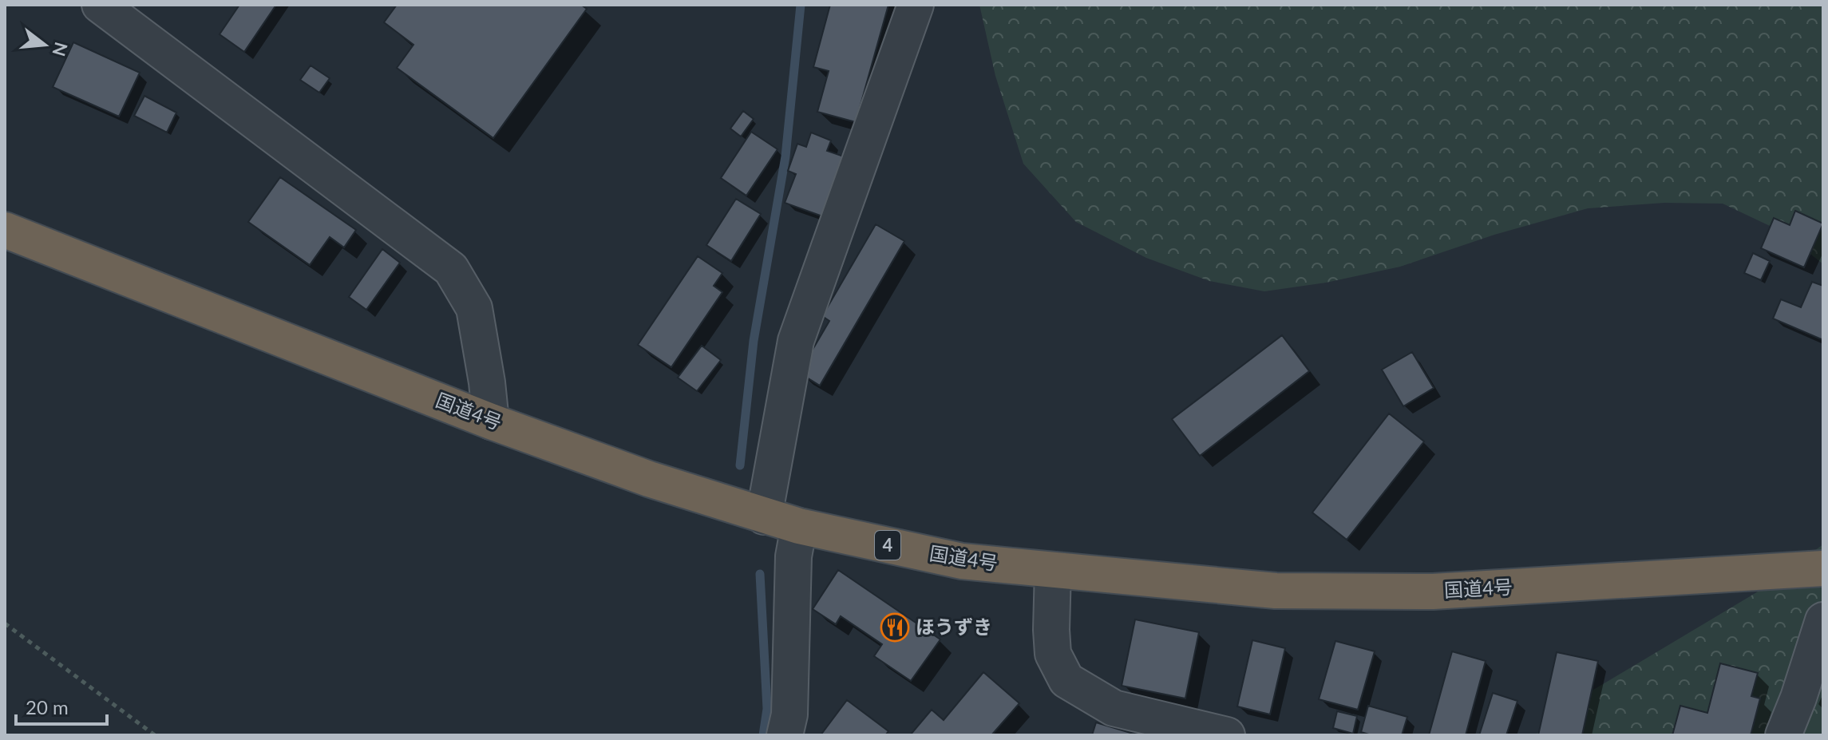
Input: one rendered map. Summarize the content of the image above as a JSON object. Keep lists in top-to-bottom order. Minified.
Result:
{"streets":{"highway":["国道4号","4"]},"places":{"restaurant":["ほうずき"]},"scale_bar":"20 m","north":"right"}
